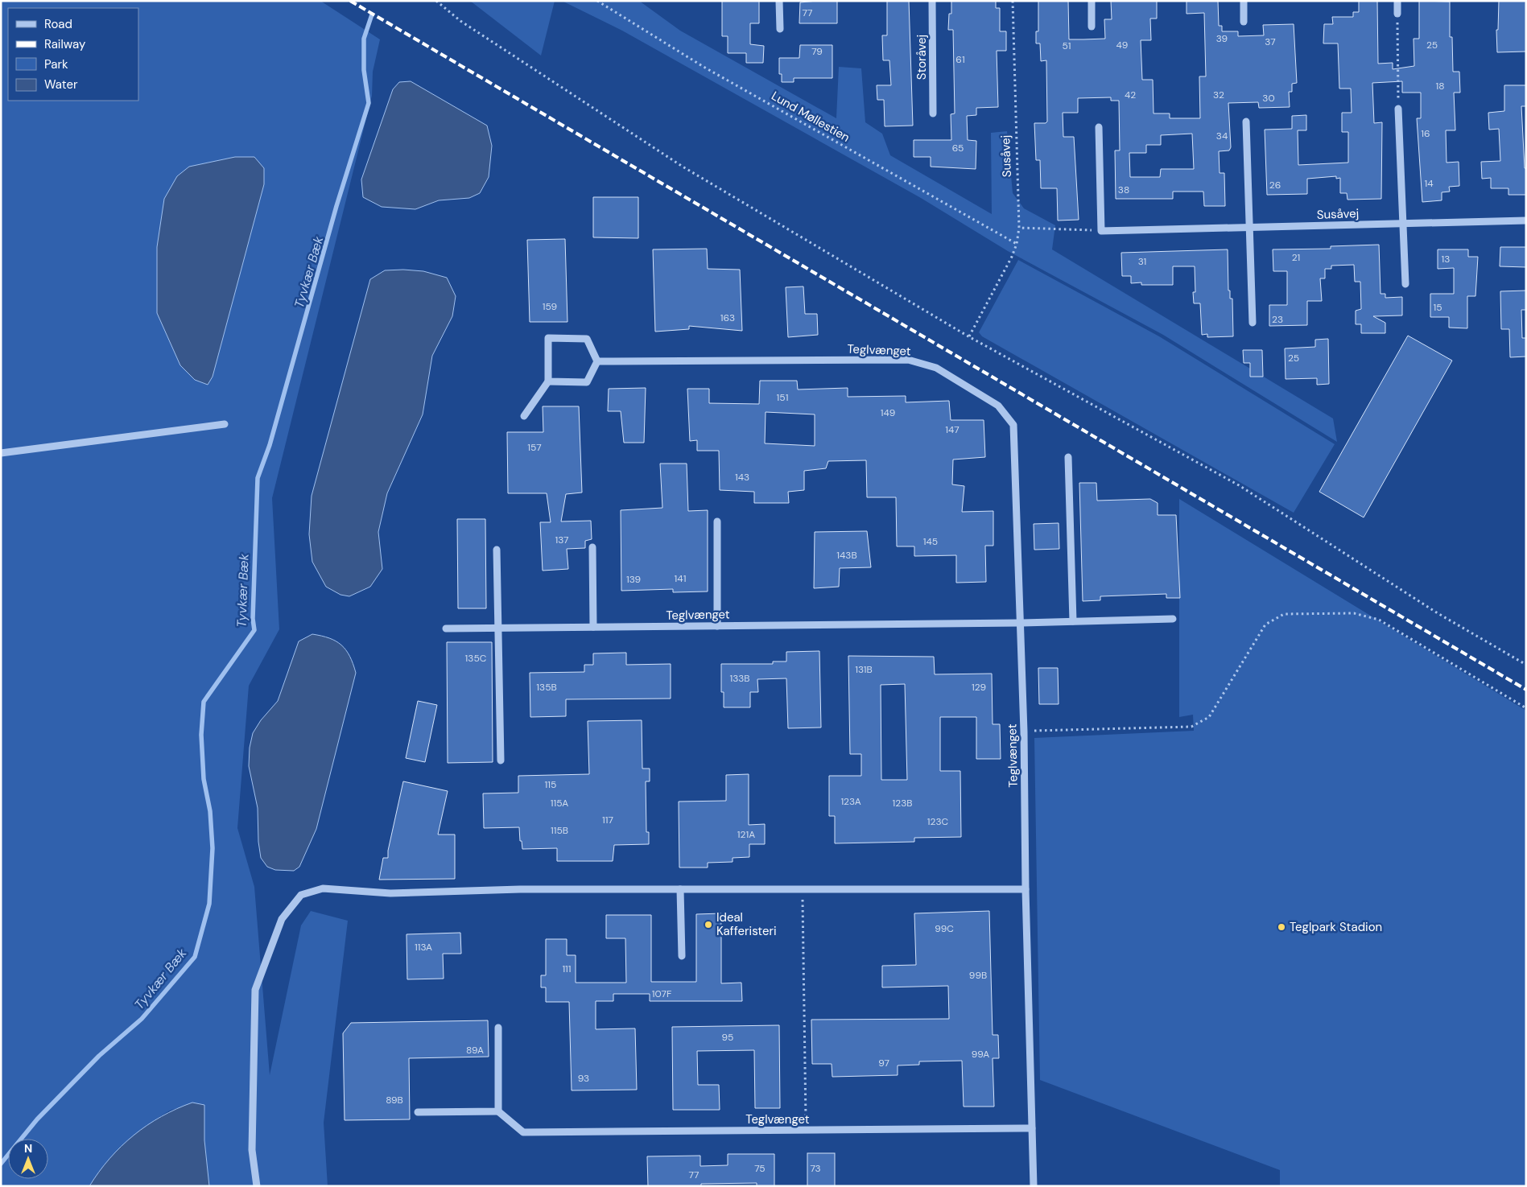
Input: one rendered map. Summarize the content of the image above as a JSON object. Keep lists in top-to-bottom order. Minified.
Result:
{"streets":{"street":["Storåvej","Susåvej","Teglvænget"],"path":["Lund Møllestien"]},"crossings":[["Lund Møllestien","Susåvej"]],"water":["Tyvkær Bæk"],"places":["Ideal Kafferisteri","Teglpark Stadion"],"house_numbers":["77","39","37","49","25","51","79","61","18","42","32","30","16","34","65","14","26","38","21","13","31","159","15","163","23","25","151","149","147","157","143","137","145","143B","141","139","135C","131B","133B","135B","129","115","123A","115A","123B","117","123C","115B","121A","99C","113A","111","99B","107F","95","89A","99A","97","93","89B","75","73","77"],"legend":["Road","Railway","Park","Water"],"north":"top"}
